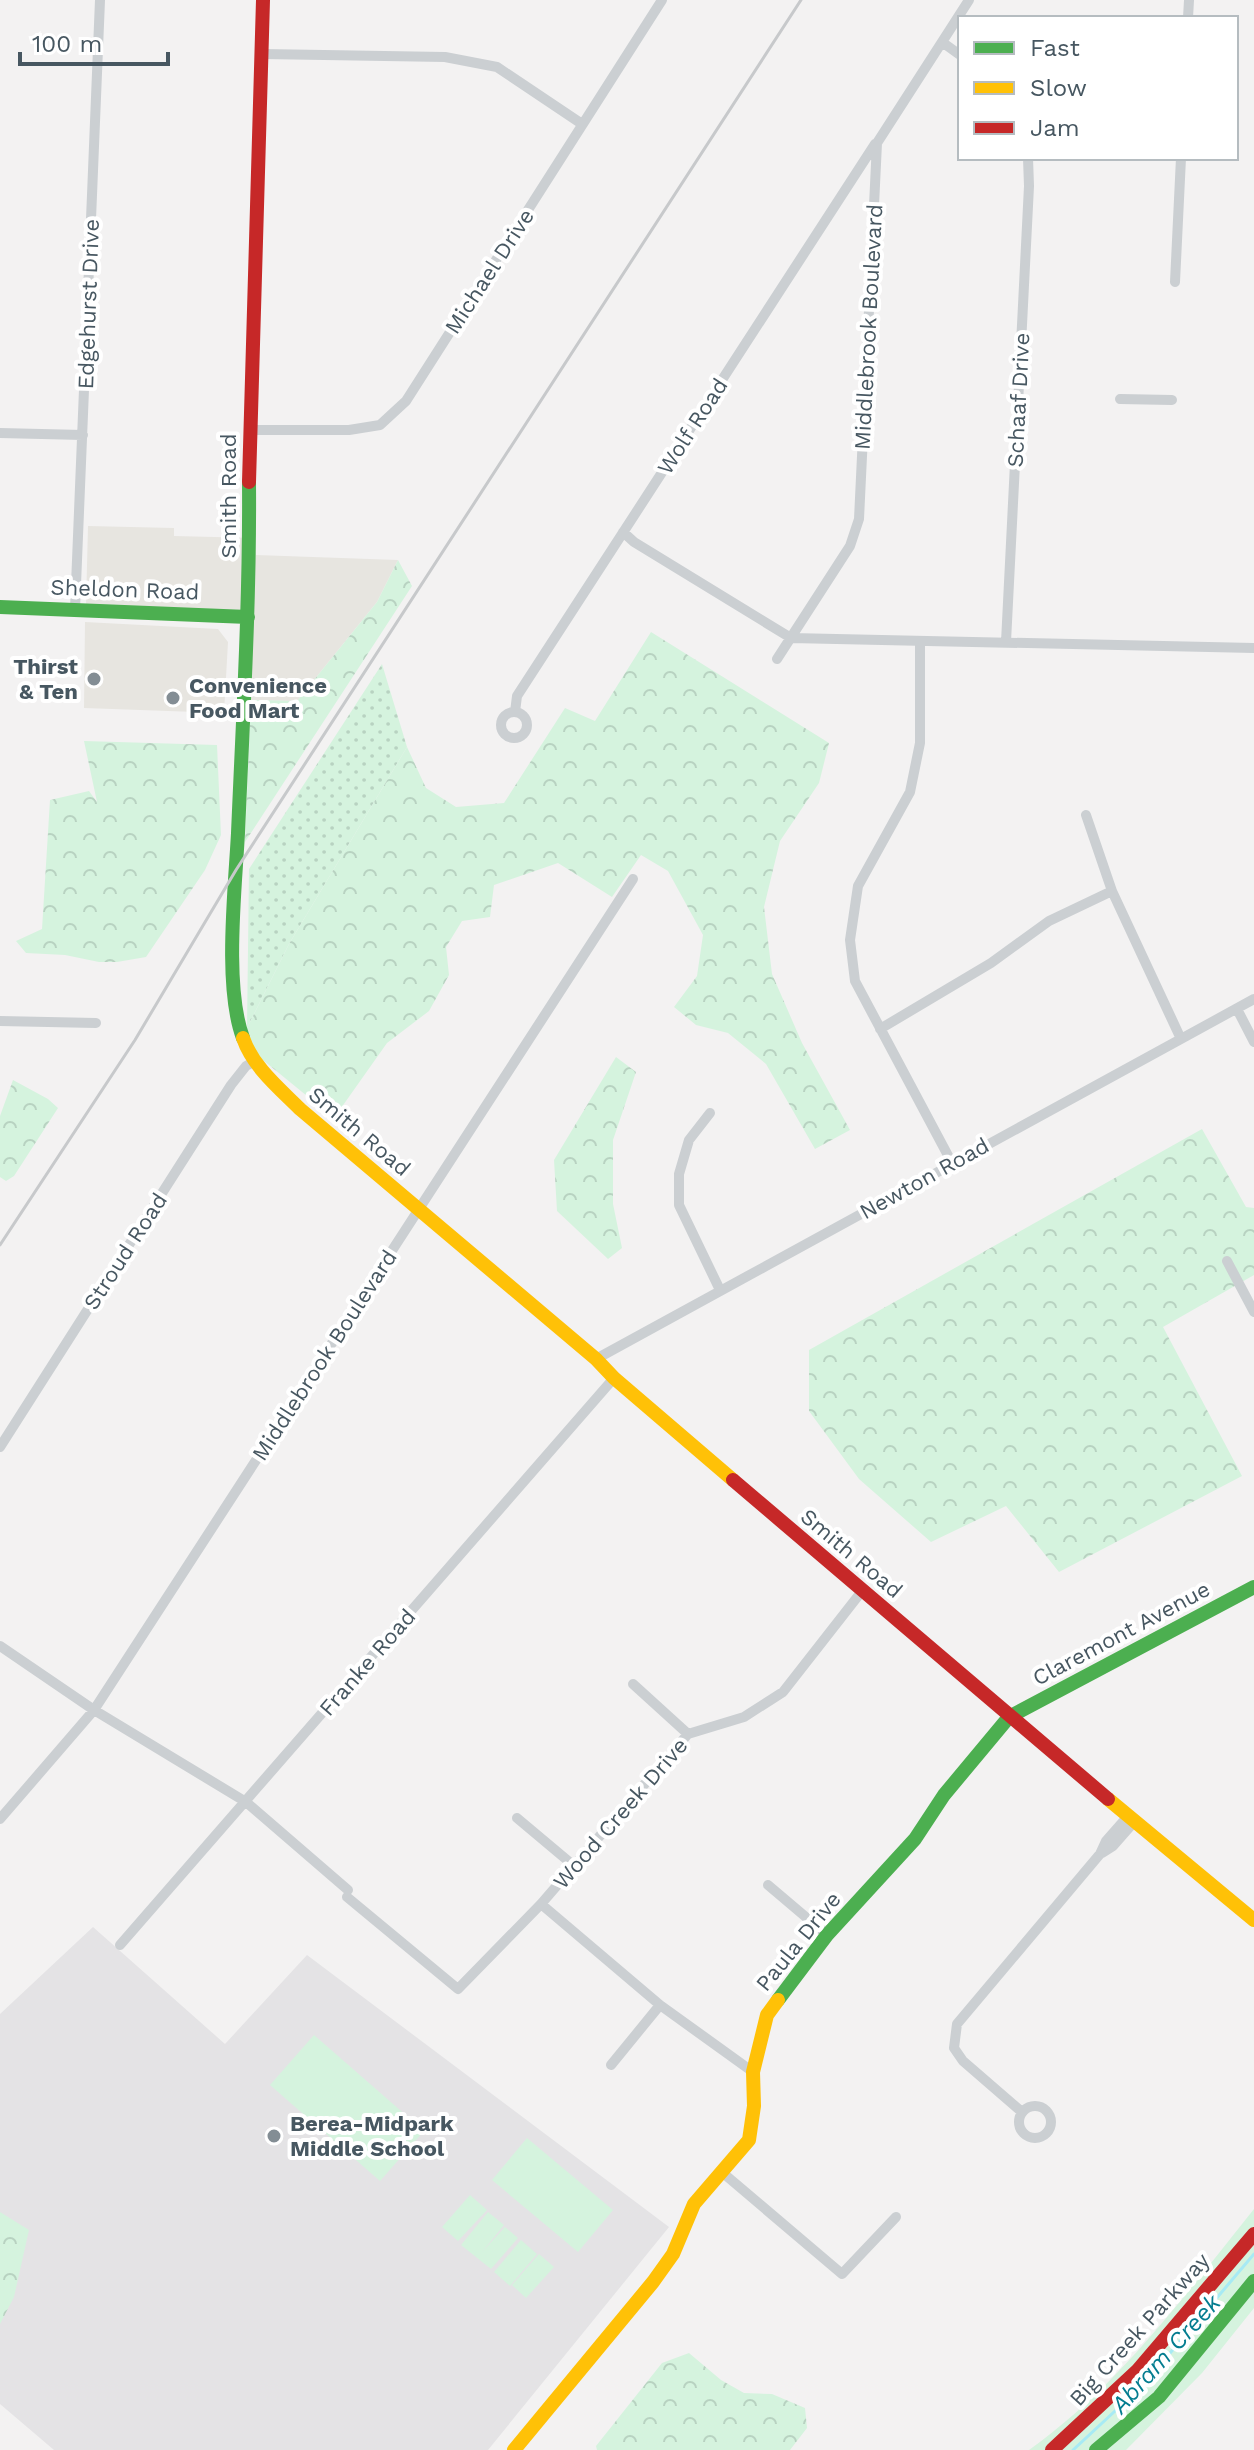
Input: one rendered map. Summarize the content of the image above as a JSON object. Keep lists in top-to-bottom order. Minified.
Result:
{"streets":{"main road":["Smith Road","Sheldon Road","Claremont Avenue","Paula Drive","Big Creek Parkway"],"street":["Michael Drive","Edgehurst Drive","Middlebrook Boulevard","Schaaf Drive","Wolf Road","Newton Road","Stroud Road","Franke Road","Wood Creek Drive"]},"crossings":[["Michael Drive","Smith Road"],["Edgehurst Drive","Sheldon Road"],["Middlebrook Boulevard","Wolf Road"],["Middlebrook Boulevard","Smith Road"],["Smith Road","Sheldon Road"],["Smith Road","Newton Road"],["Smith Road","Stroud Road"],["Smith Road","Claremont Avenue"],["Smith Road","Franke Road"],["Smith Road","Wood Creek Drive"],["Smith Road","Paula Drive"],["Claremont Avenue","Paula Drive"],["Franke Road","Wood Creek Drive"]],"water":["Abram Creek"],"places":["Thirst & Ten","Convenience Food Mart","Berea-Midpark Middle School"],"legend":["Fast","Slow","Jam"],"scale_bar":"100 m"}
